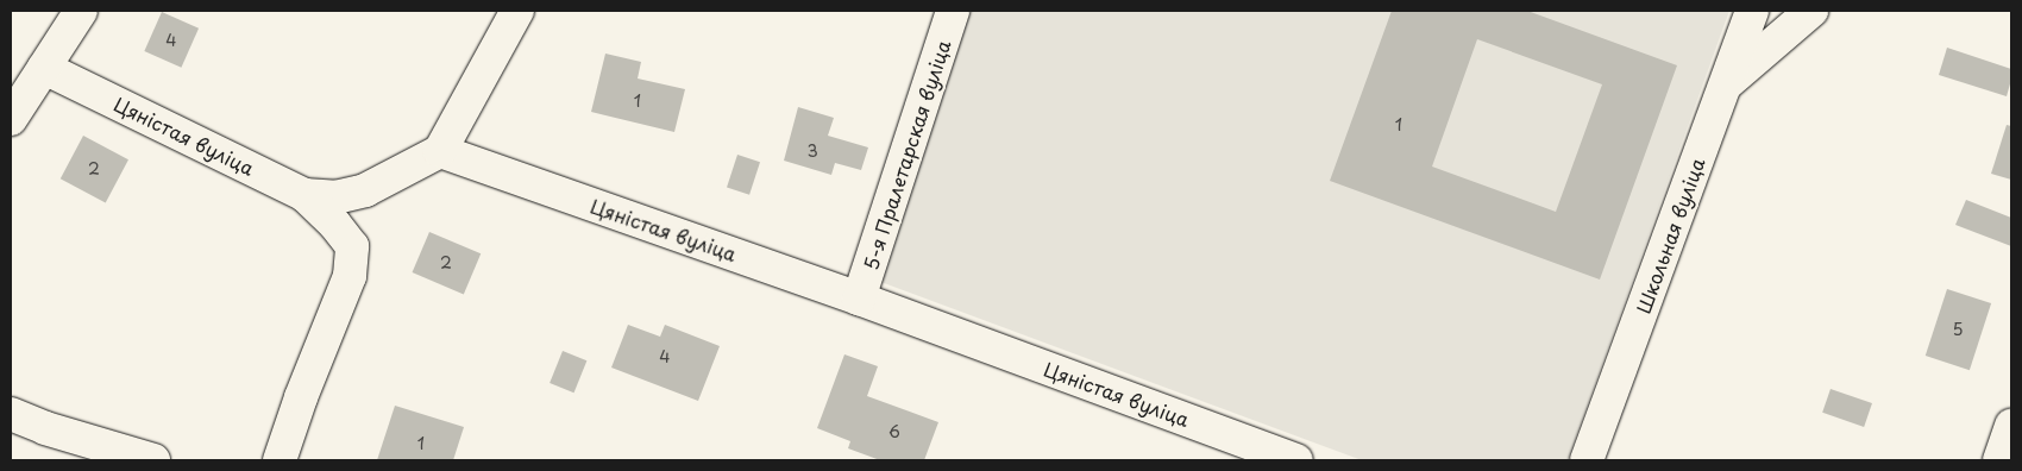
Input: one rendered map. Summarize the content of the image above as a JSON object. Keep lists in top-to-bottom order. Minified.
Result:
{"streets":{"street":["Цяністая вуліца","5-я Пралетарская вуліца","Школьная вуліца"]},"crossings":[["Цяністая вуліца","5-я Пралетарская вуліца"]],"house_numbers":["4","1","1","3","2","2","5","4","6","1"]}
